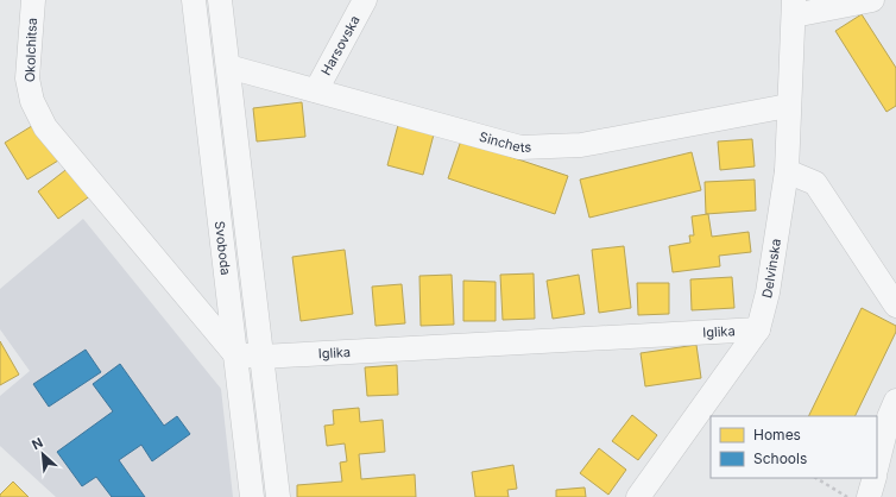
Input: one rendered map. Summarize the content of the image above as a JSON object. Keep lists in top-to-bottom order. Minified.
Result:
{"streets":{"street":["Harsovska","Okolchitsa","Sinchets","Svoboda","Delvinska","Iglika"]},"crossings":[["Harsovska","Sinchets"],["Okolchitsa","Svoboda"],["Okolchitsa","Iglika"],["Sinchets","Svoboda"],["Sinchets","Delvinska"],["Svoboda","Iglika"],["Delvinska","Iglika"]],"legend":["Homes","Schools"],"north":"top left"}
